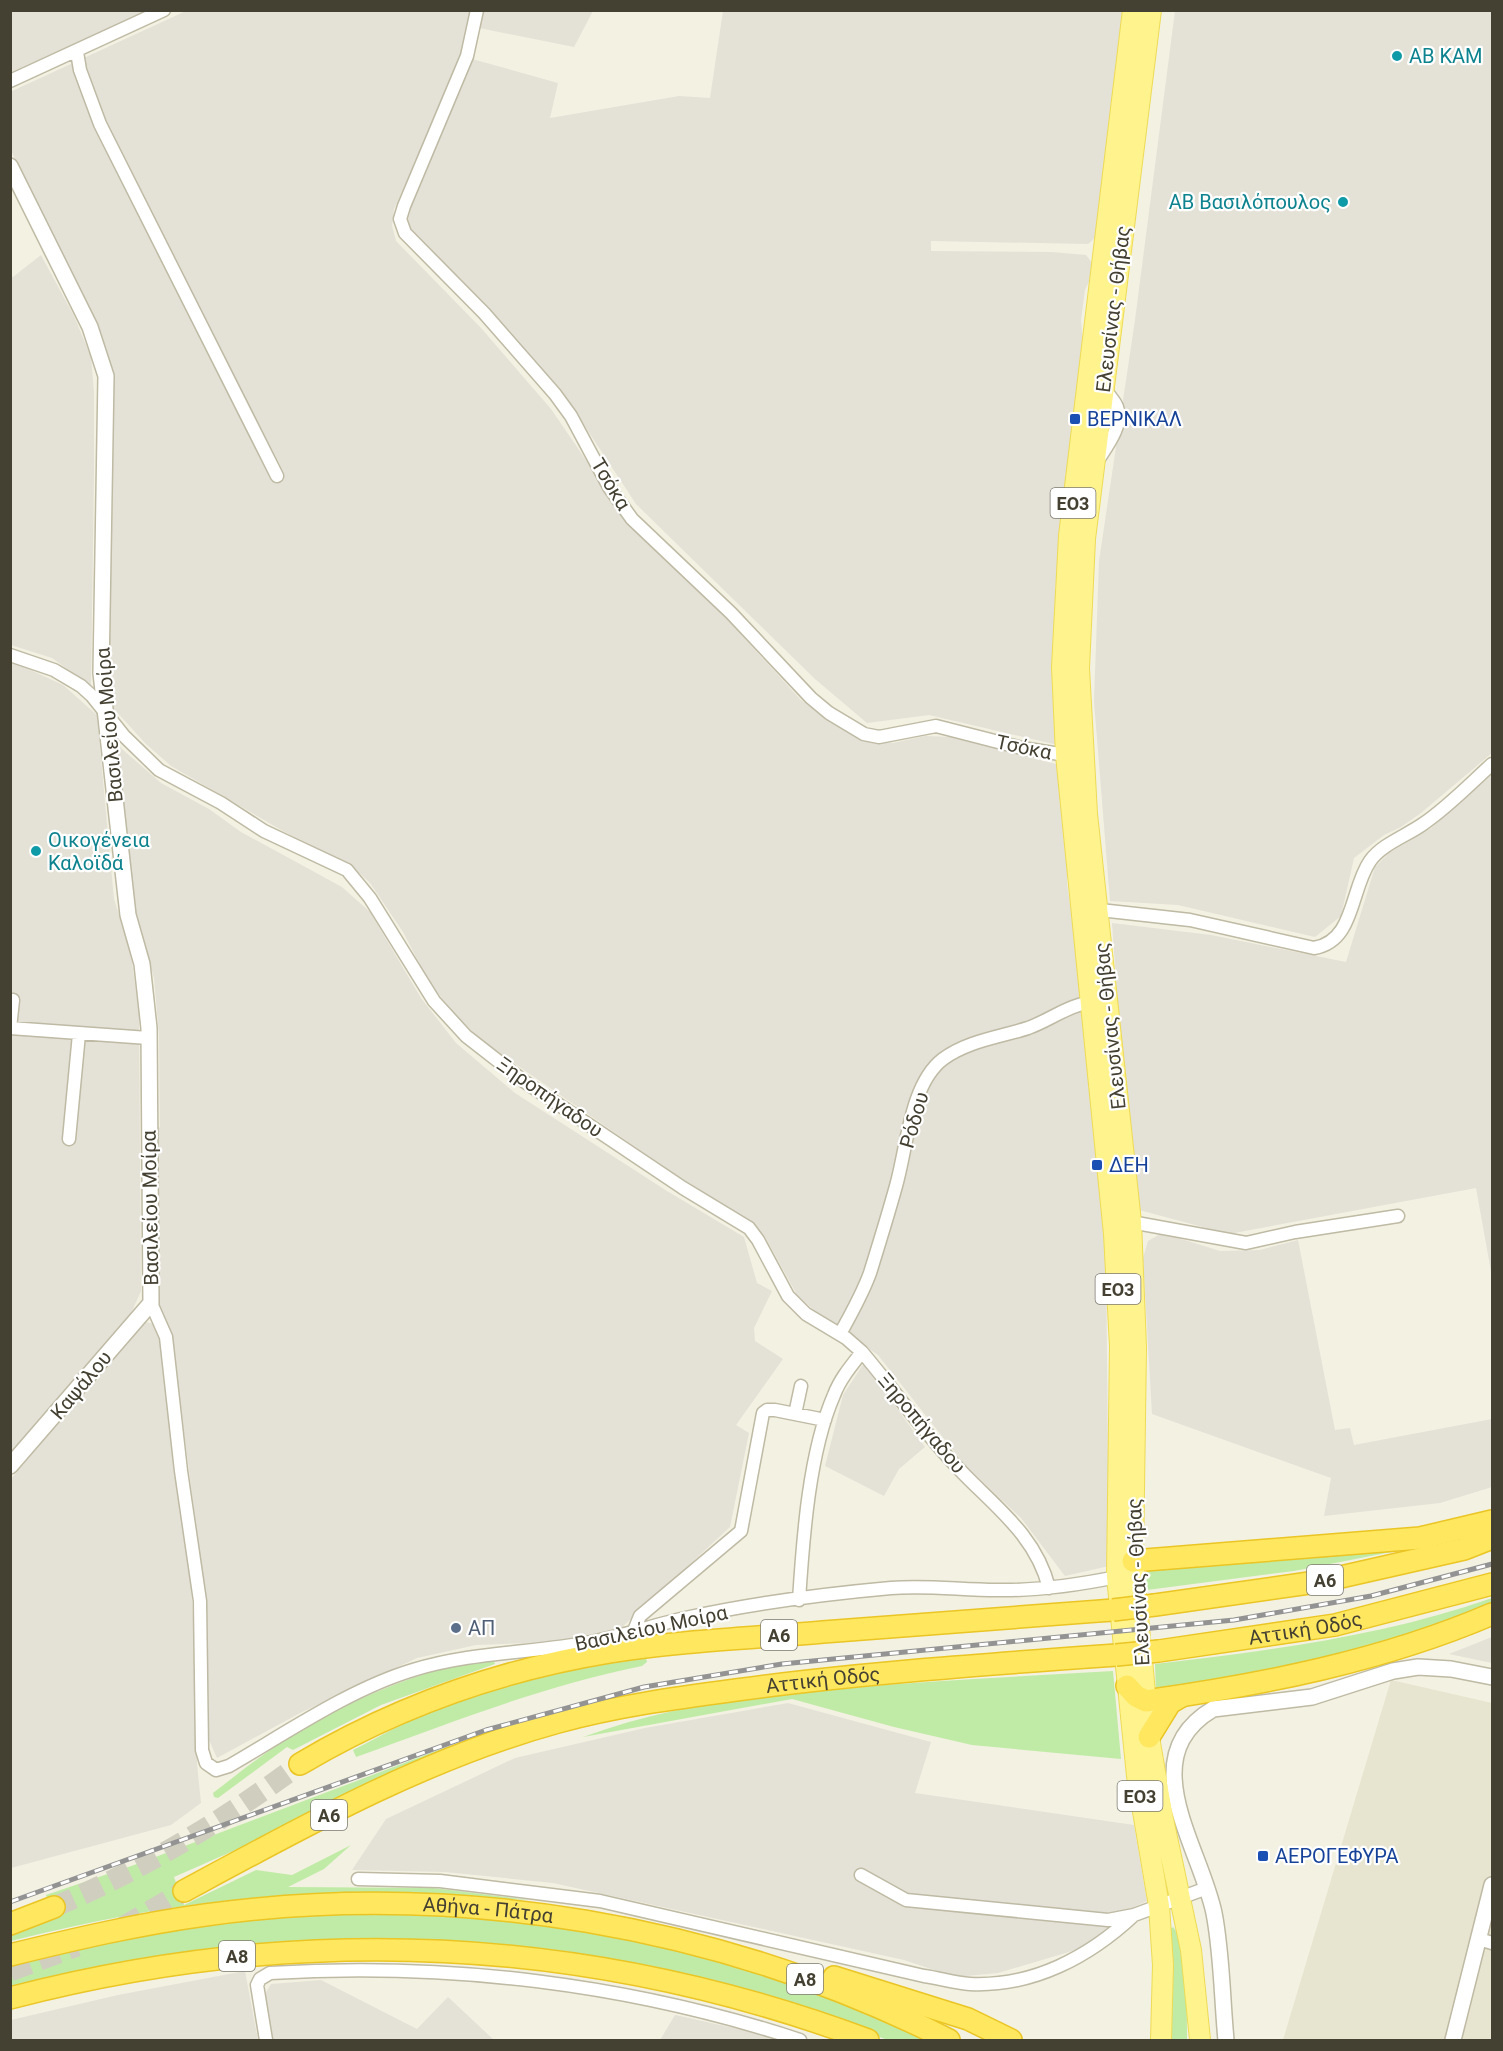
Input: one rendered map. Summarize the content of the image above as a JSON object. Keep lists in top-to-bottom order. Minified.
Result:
{"streets":{"highway":["Α6","Αττική Οδός","Αθήνα - Πάτρα","Α8"],"main road":["Ελευσίνας - Θήβας","ΕΟ3"],"street":["Τσόκα","Βασιλείου Μοίρα","Ξηροπήγαδου","Ρόδου","Καψάλου"]},"crossings":[["Ελευσίνας - Θήβας","Τσόκα"],["Ελευσίνας - Θήβας","Βασιλείου Μοίρα"],["Ελευσίνας - Θήβας","Ρόδου"],["Βασιλείου Μοίρα","Ξηροπήγαδου"],["Βασιλείου Μοίρα","Καψάλου"],["Ξηροπήγαδου","Ρόδου"]],"places":{"other":["ΑΒ ΚΑΜ","ΑΒ Βασιλόπουλος","Οικογένεια Καλοϊδά","ΑΠ"],"transit":["ΒΕΡΝΙΚΑΛ","ΔΕΗ","ΑΕΡΟΓΕΦΥΡΑ"]}}
